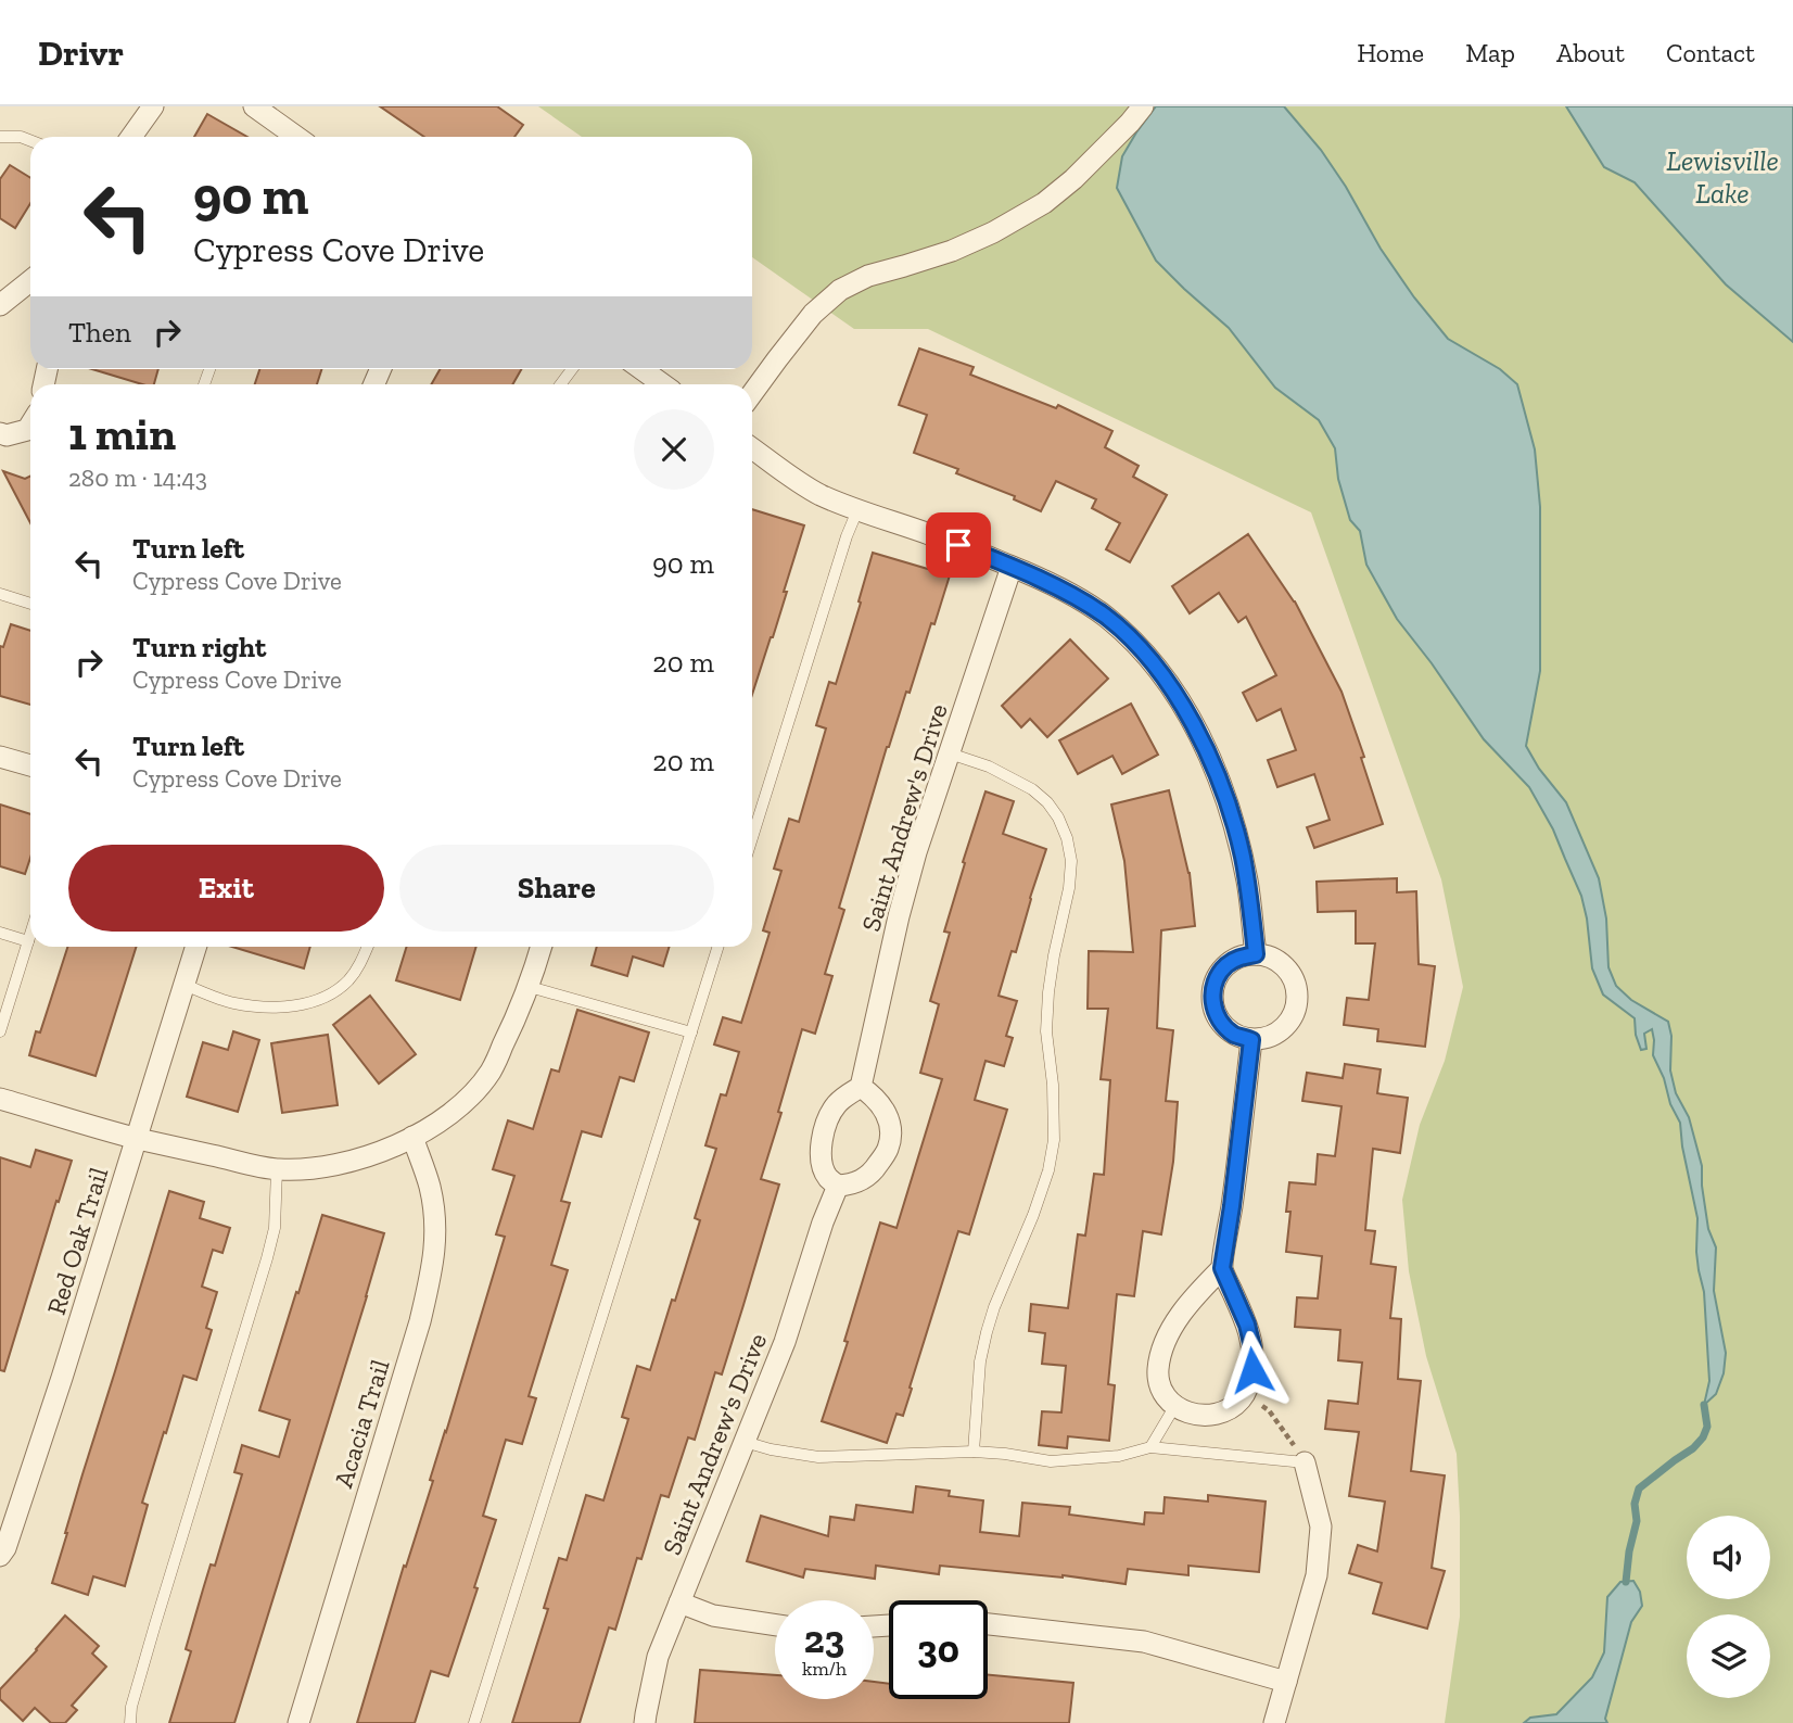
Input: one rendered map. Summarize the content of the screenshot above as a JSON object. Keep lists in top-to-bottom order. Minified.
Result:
{"streets":{"street":["Saint Andrew's Drive","Red Oak Trail","Acacia Trail"]},"water":["Lewisville Lake"],"page":{"header":"Drivr","nav":["Home","Map","About","Contact"],"turn":["90 m","Cypress Cove Drive"],"then":"Then","heading":["1 min","280 m · 14:43"],"list":[{"name":"Turn left","note":"Cypress Cove Drive","value":"90 m"},{"name":"Turn right","note":"Cypress Cove Drive","value":"20 m"},{"name":"Turn left","note":"Cypress Cove Drive","value":"20 m"}],"buttons":["Exit","Share"],"speed":"23 km/h","limit":"30"}}
